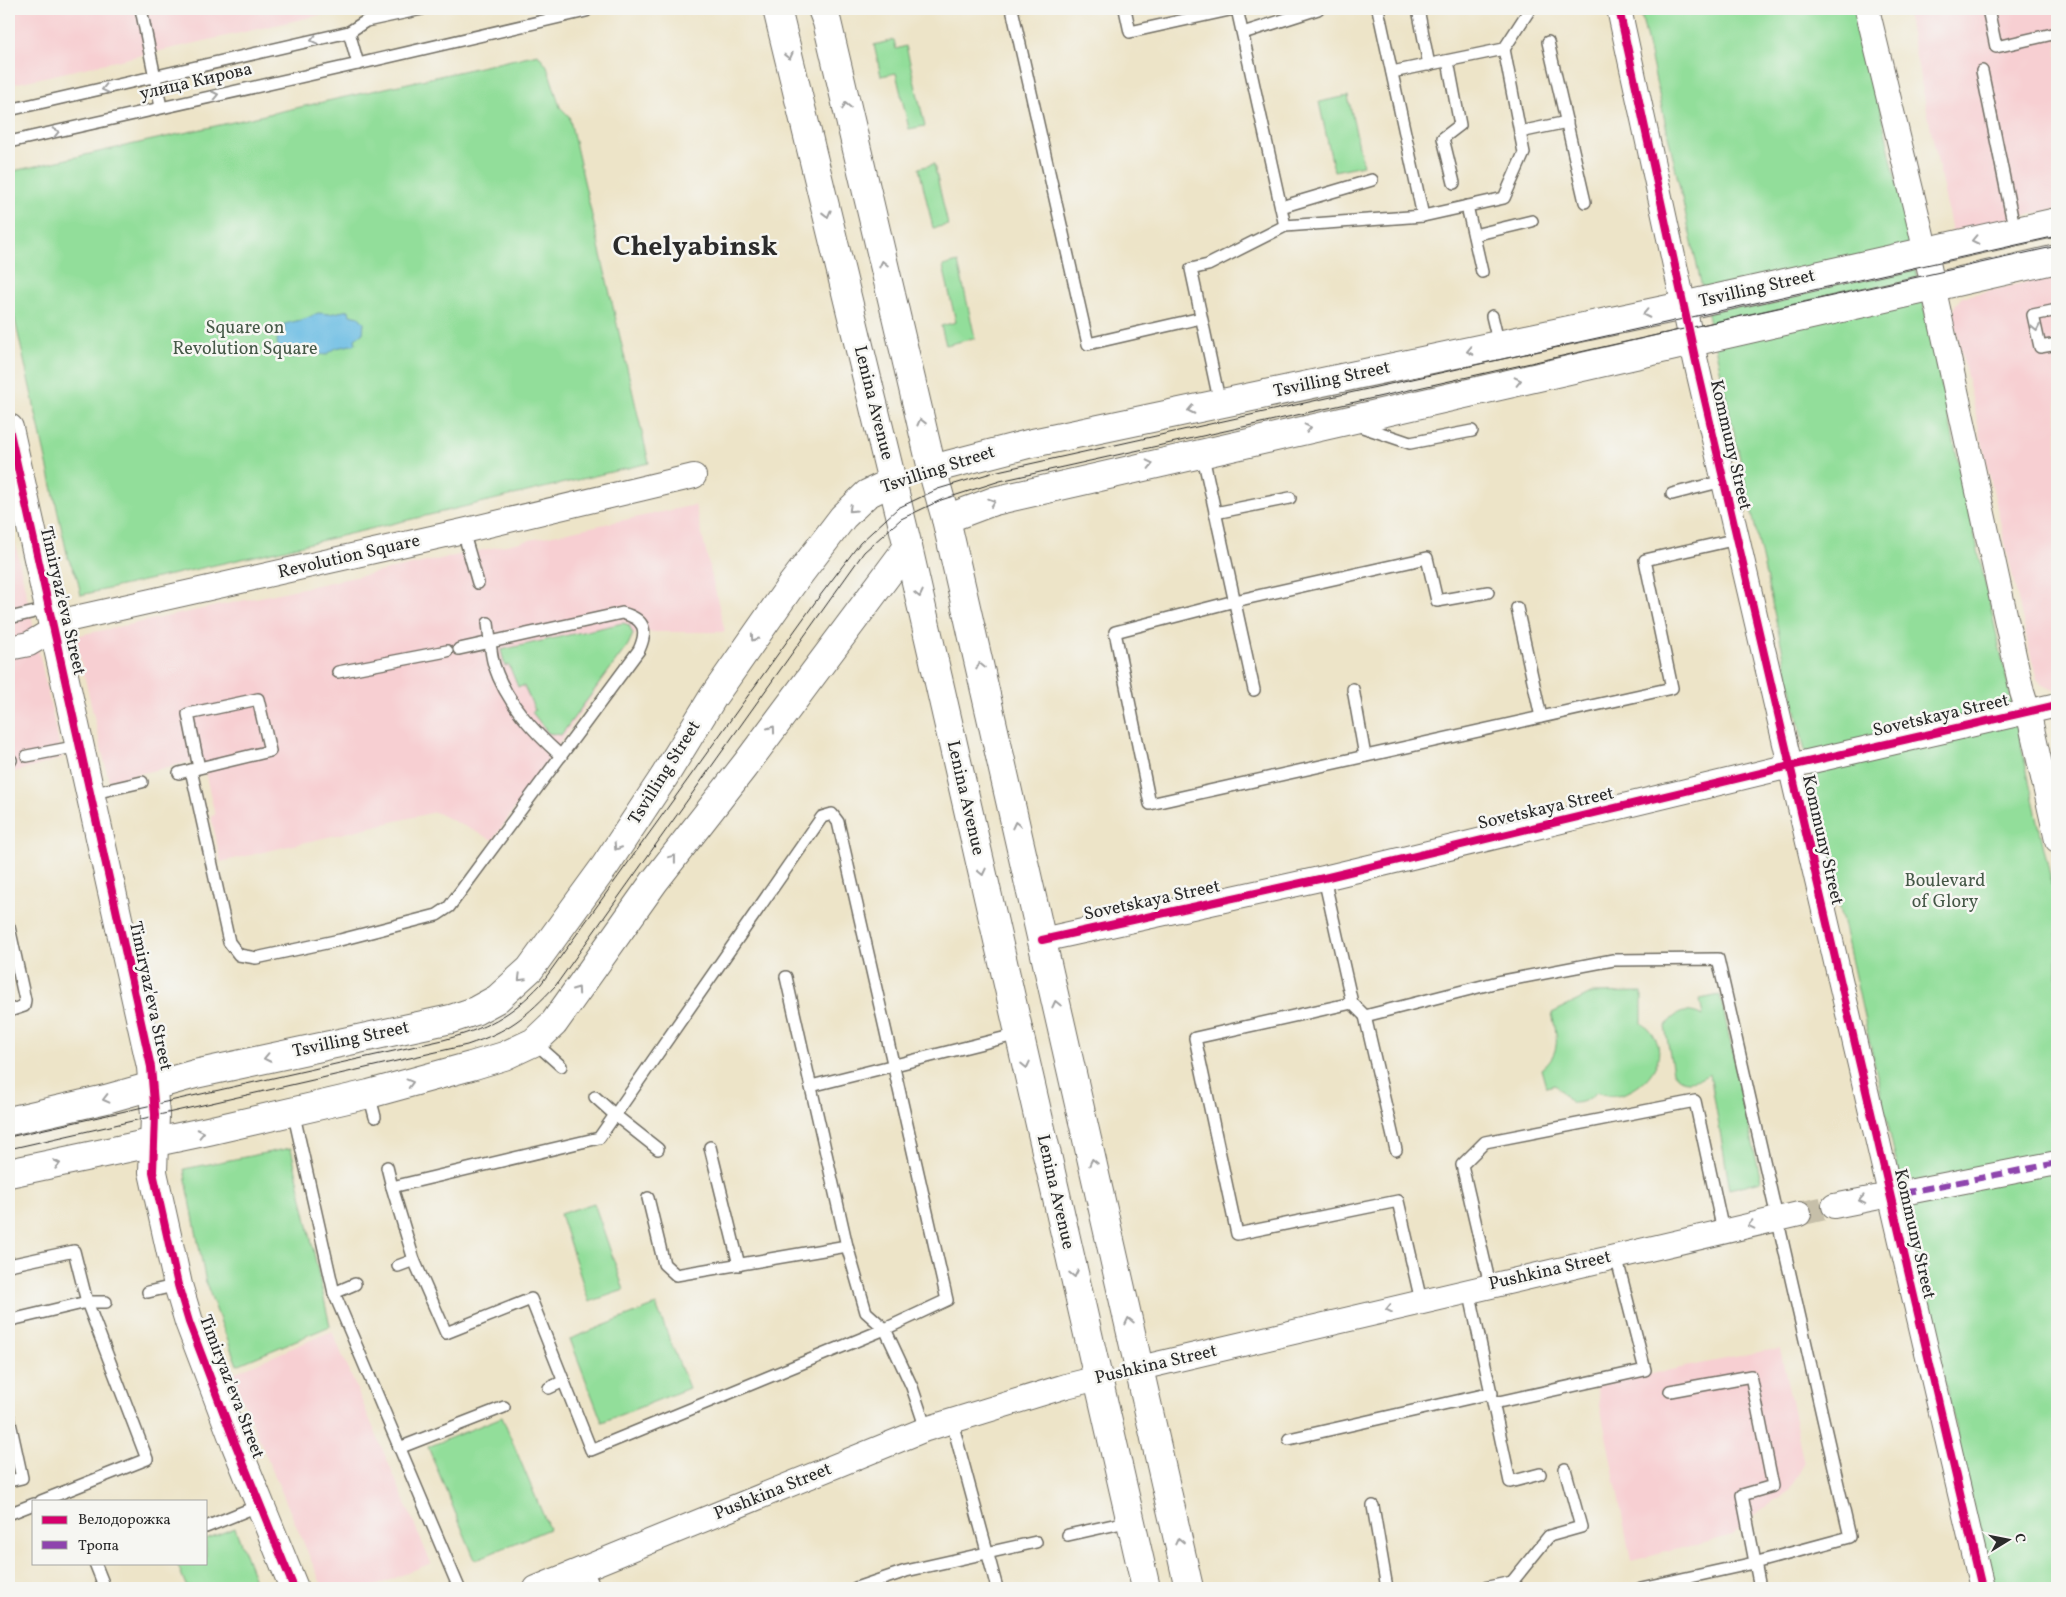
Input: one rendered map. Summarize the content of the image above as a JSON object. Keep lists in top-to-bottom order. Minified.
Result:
{"streets":{"main road":["Tsvilling Street","Lenina Avenue","Timiryaz'eva Street","Pushkina Street"],"street":["Kommuny Street","Revolution Square","Sovetskaya Street"],"lane":["улица Кирова"]},"crossings":[["Tsvilling Street","Lenina Avenue"],["Tsvilling Street","Kommuny Street"],["Tsvilling Street","Timiryaz'eva Street"],["Lenina Avenue","Pushkina Street"],["Kommuny Street","Sovetskaya Street"],["Revolution Square","Timiryaz'eva Street"]],"districts":["Chelyabinsk"],"parks":["Square on Revolution Square","Boulevard of Glory"],"legend":["Велодорожка","Тропа"],"north":"right"}
